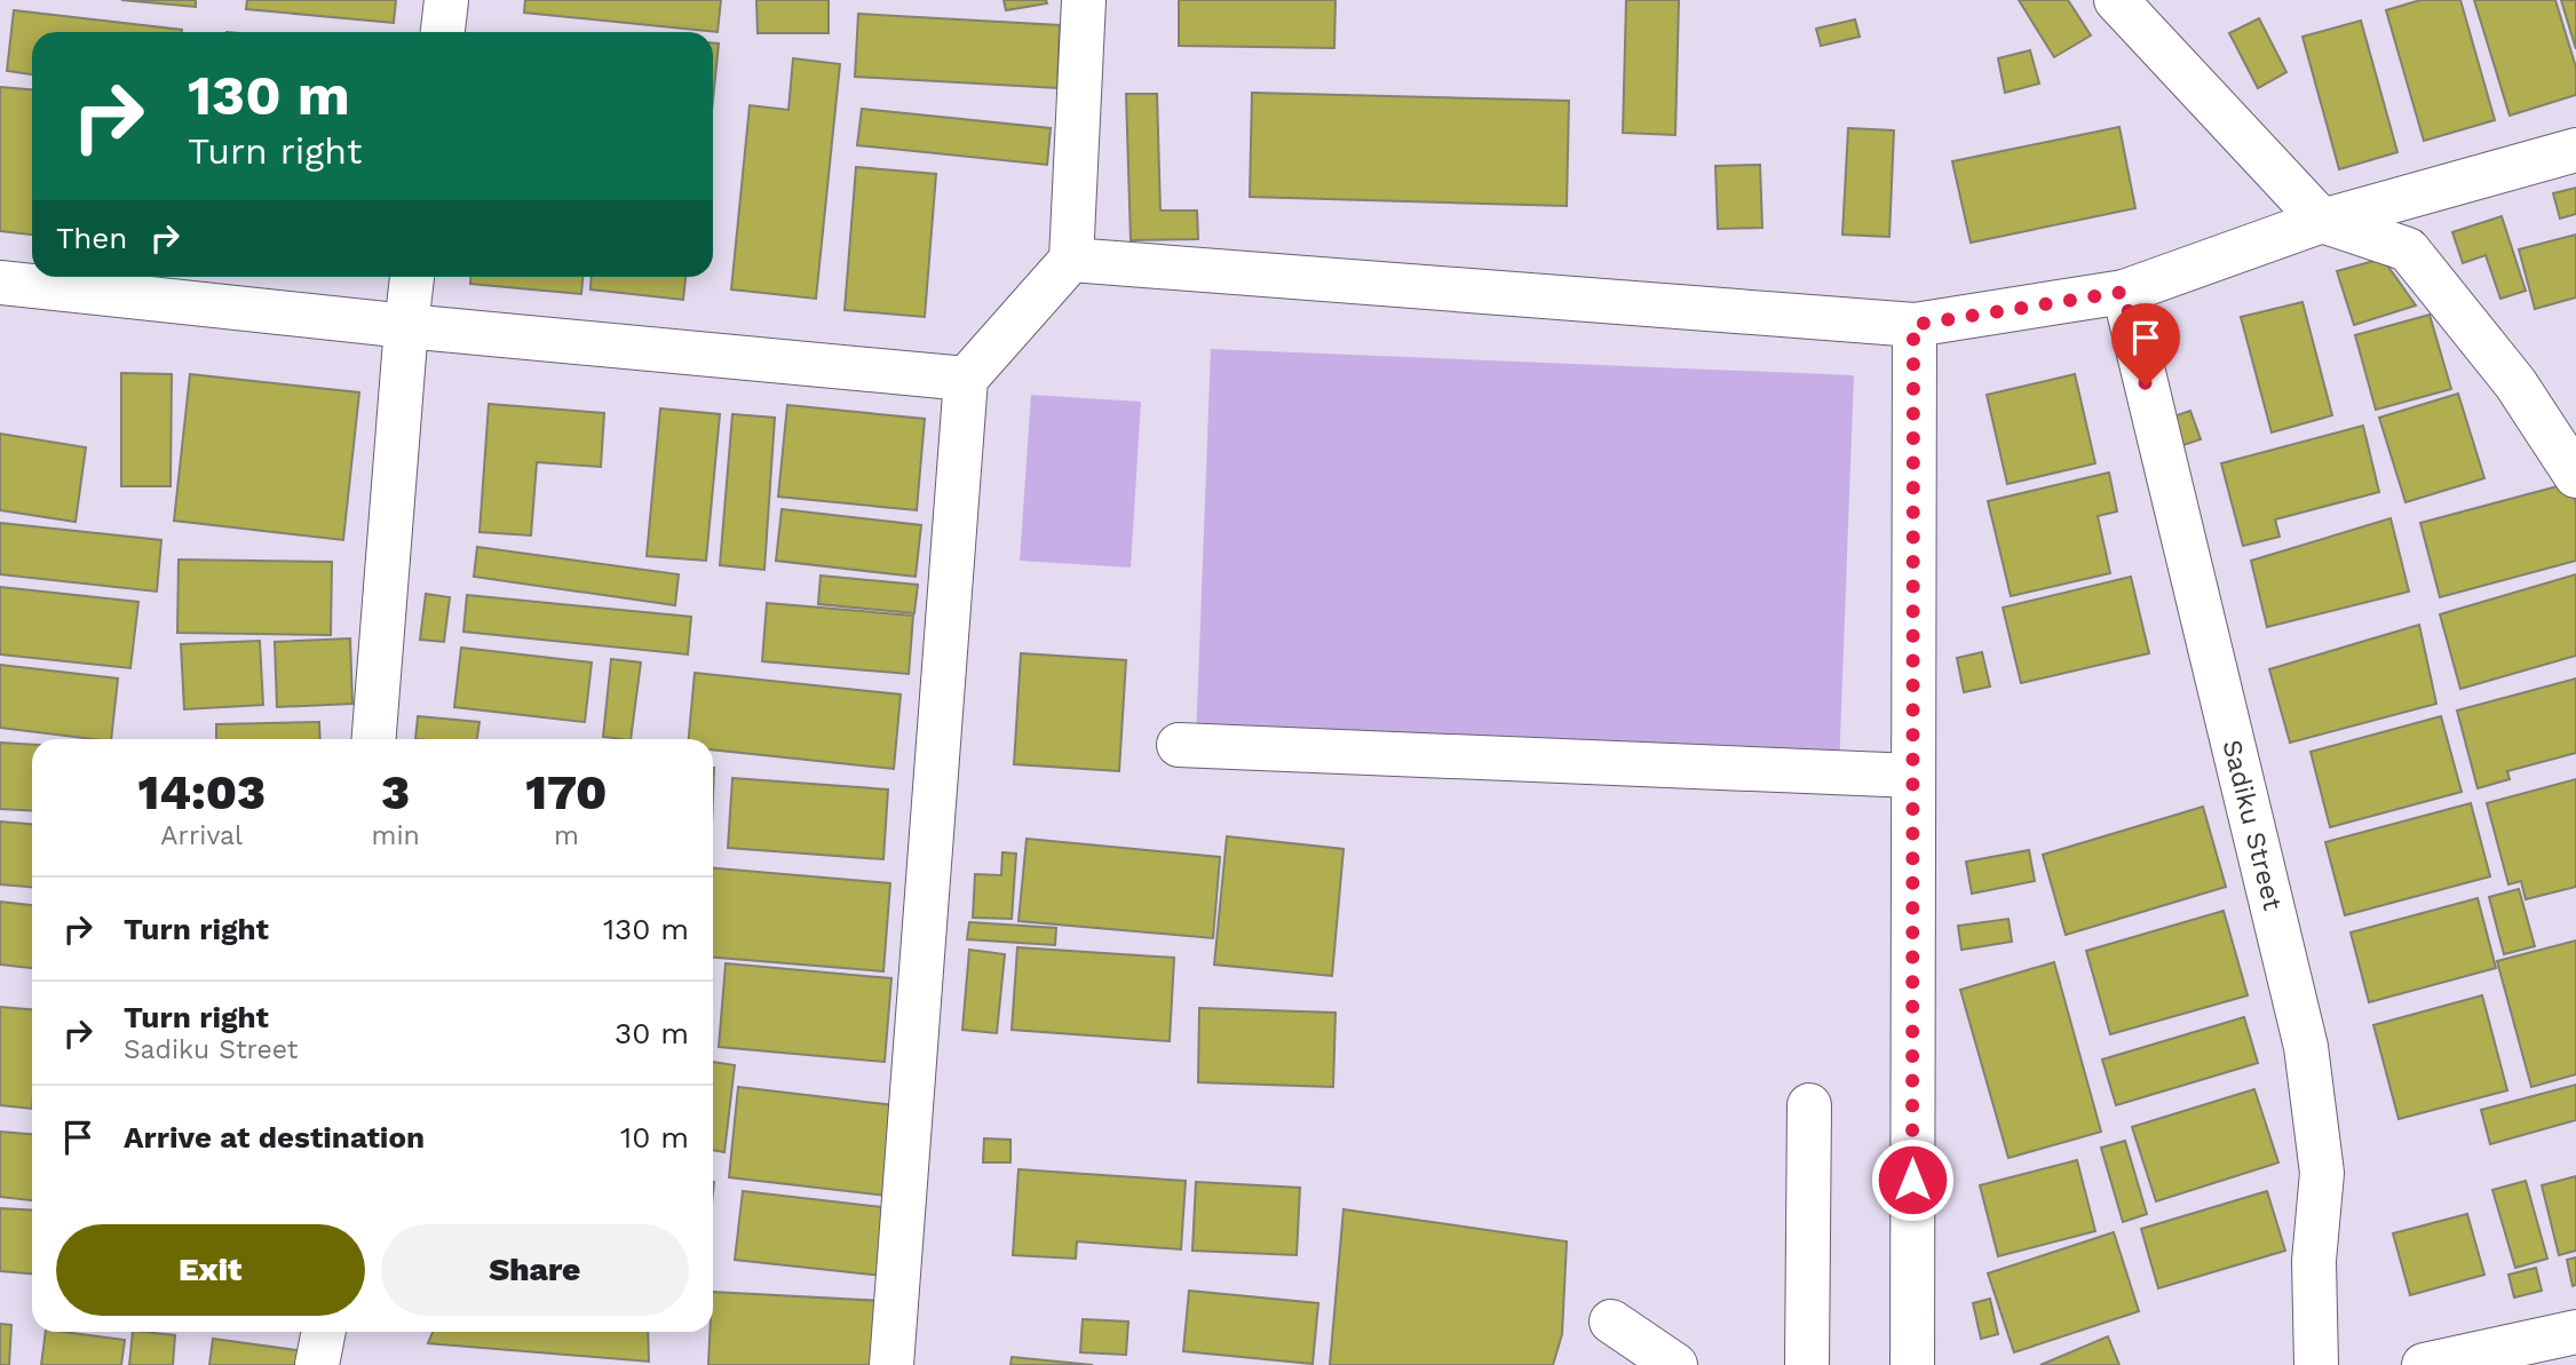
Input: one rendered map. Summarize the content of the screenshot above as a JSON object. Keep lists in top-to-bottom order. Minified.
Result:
{"streets":{"street":["Sadiku Street"]},"page":{"turn":["130 m","Turn right"],"then":"Then","eta":["14:03","Arrival","3","min","170","m"],"list":[{"name":"Turn right","value":"130 m"},{"name":"Turn right","note":"Sadiku Street","value":"30 m"},{"name":"Arrive at destination","value":"10 m"}],"buttons":["Exit","Share"]}}
